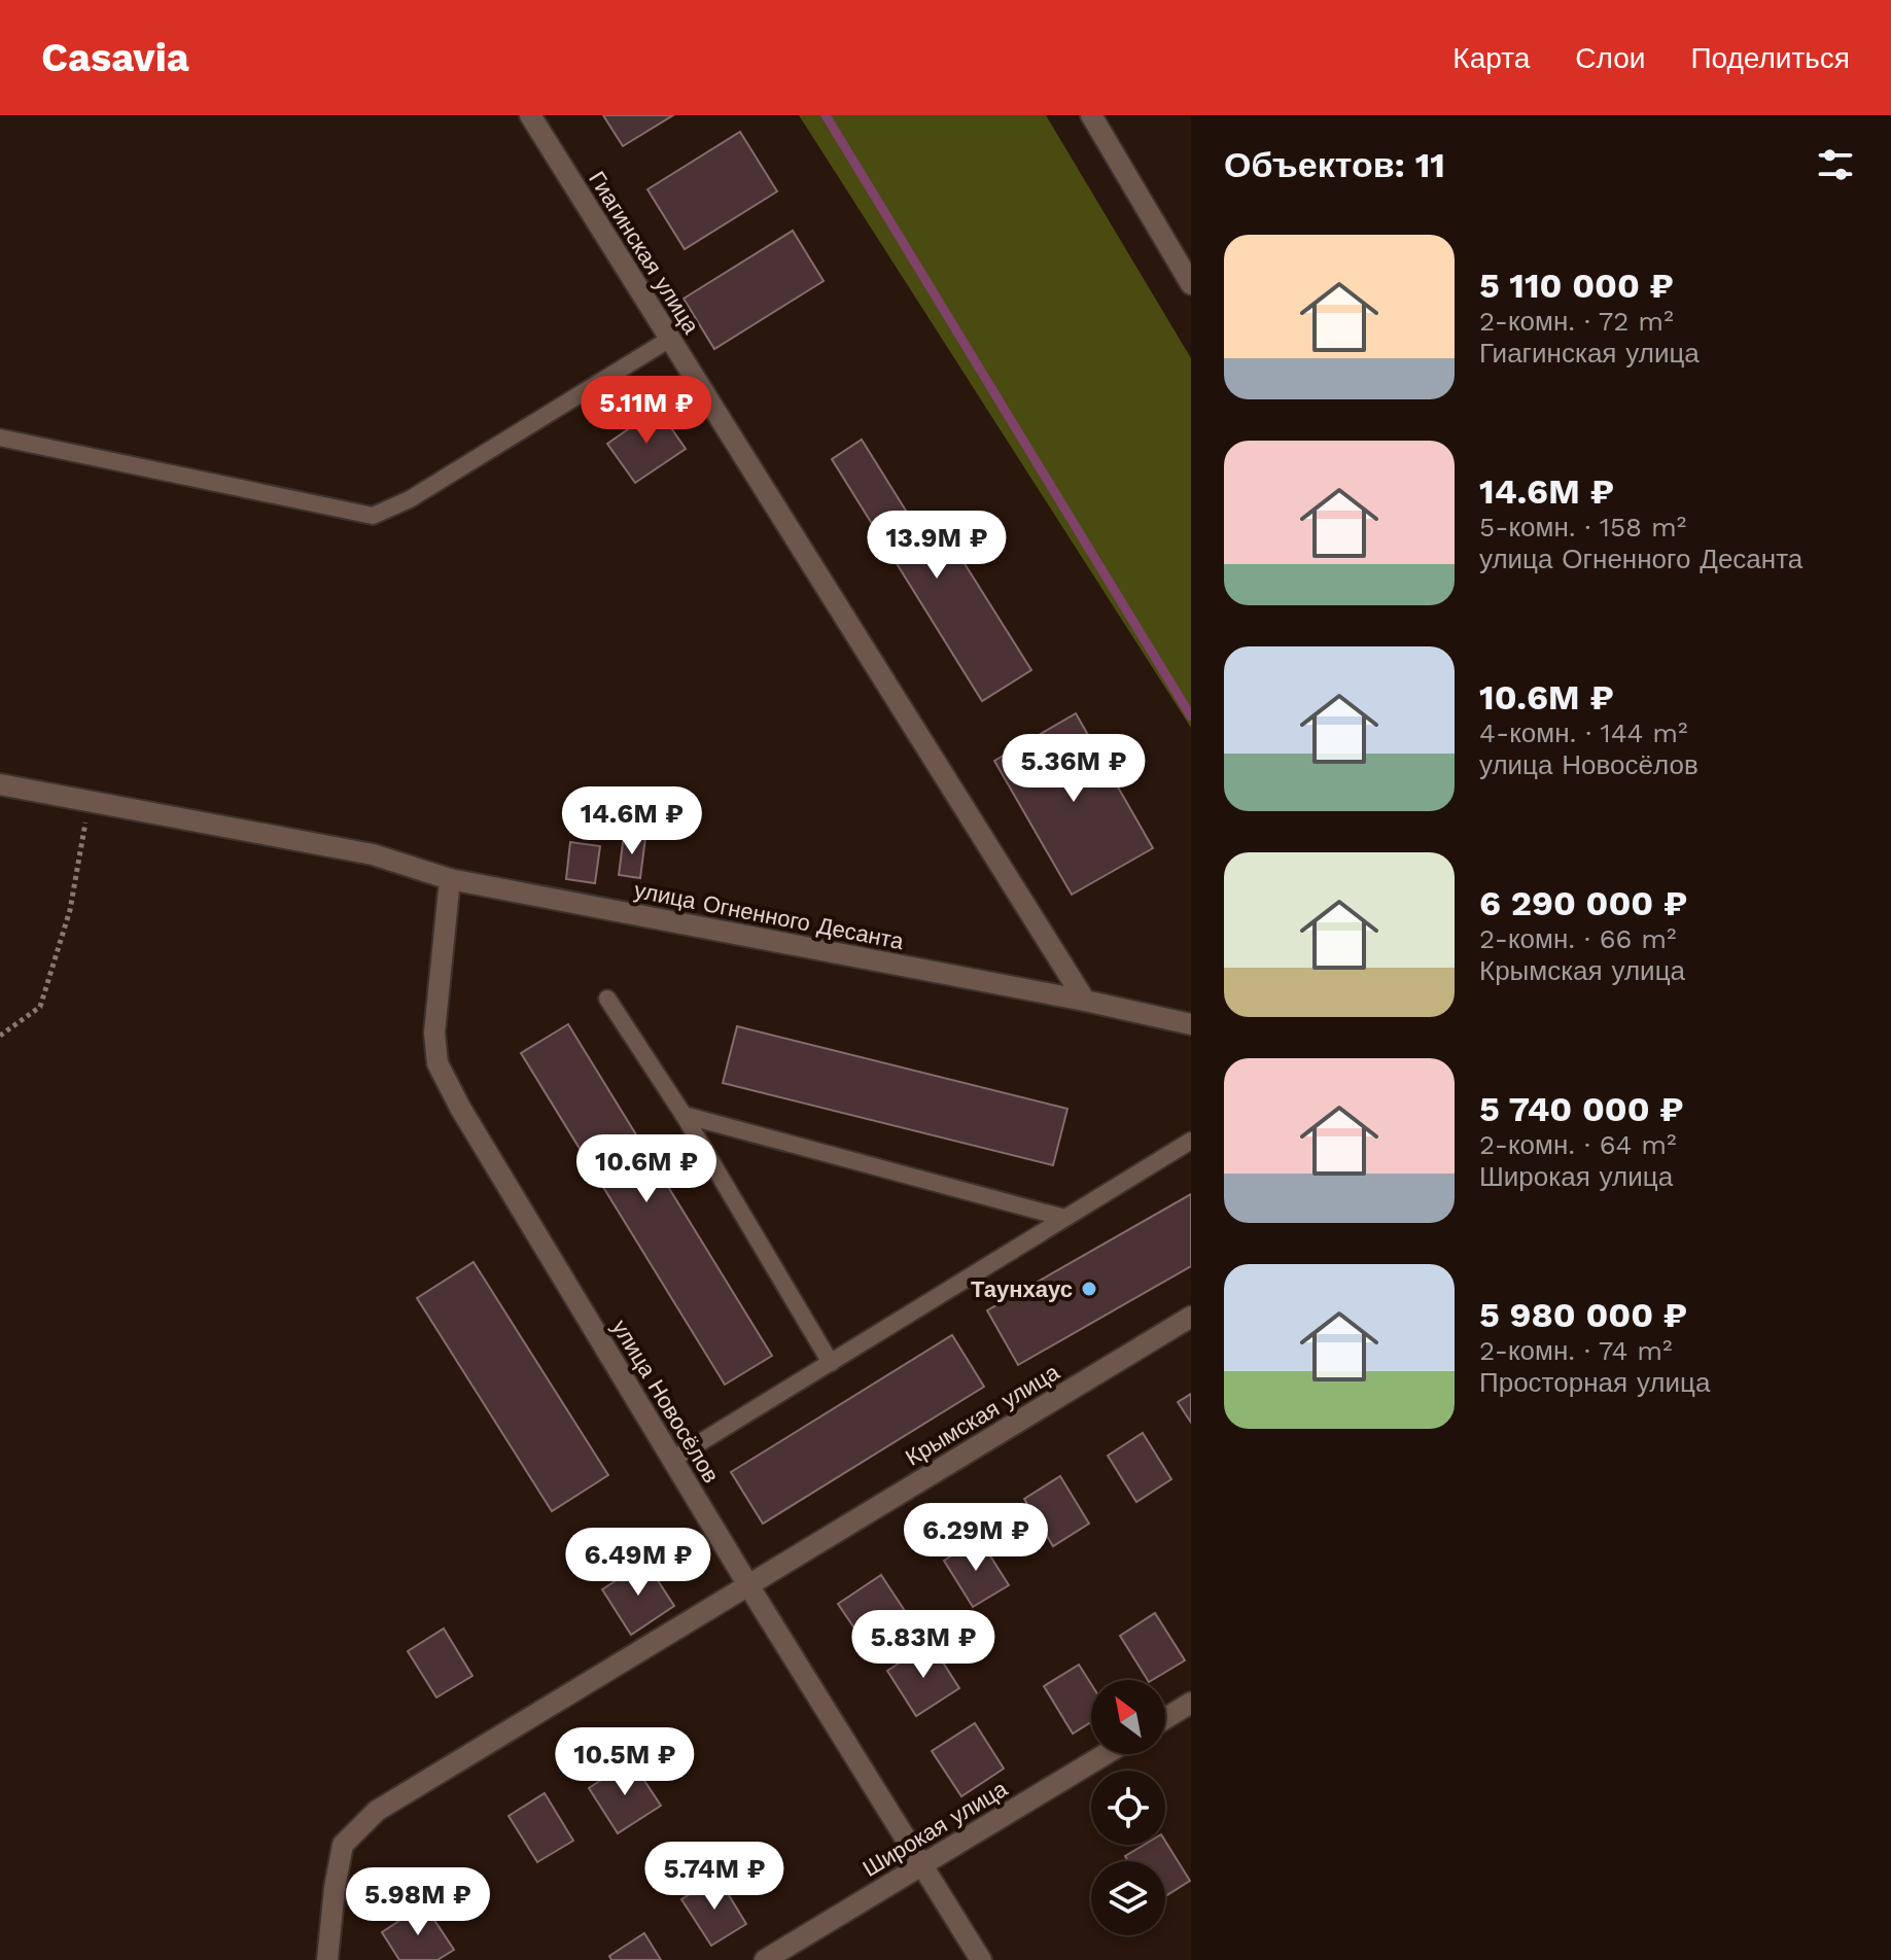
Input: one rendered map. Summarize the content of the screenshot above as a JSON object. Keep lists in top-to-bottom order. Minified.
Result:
{"streets":{"street":["Гиагинская улица","улица Огненного Десанта","улица Новосёлов","Крымская улица","Широкая улица"]},"crossings":[["Гиагинская улица","улица Огненного Десанта"],["улица Огненного Десанта","улица Новосёлов"],["улица Новосёлов","Крымская улица"],["улица Новосёлов","Широкая улица"]],"places":["Таунхаус"],"north":"top left","page":{"header":"Casavia","nav":["Карта","Слои","Поделиться"],"heading":"Объектов: 11","list":[{"name":"5 110 000 ₽","note":"2-комн. · 72 m² · Гиагинская улица"},{"name":"14.6M ₽","note":"5-комн. · 158 m² · улица Огненного Десанта"},{"name":"10.6M ₽","note":"4-комн. · 144 m² · улица Новосёлов"},{"name":"6 290 000 ₽","note":"2-комн. · 66 m² · Крымская улица"},{"name":"5 740 000 ₽","note":"2-комн. · 64 m² · Широкая улица"},{"name":"5 980 000 ₽","note":"2-комн. · 74 m² · Просторная улица"}],"price":["5.11M ₽","13.9M ₽","5.36M ₽","14.6M ₽","10.6M ₽","6.29M ₽","6.49M ₽","5.83M ₽","10.5M ₽","5.74M ₽","5.98M ₽"]}}
